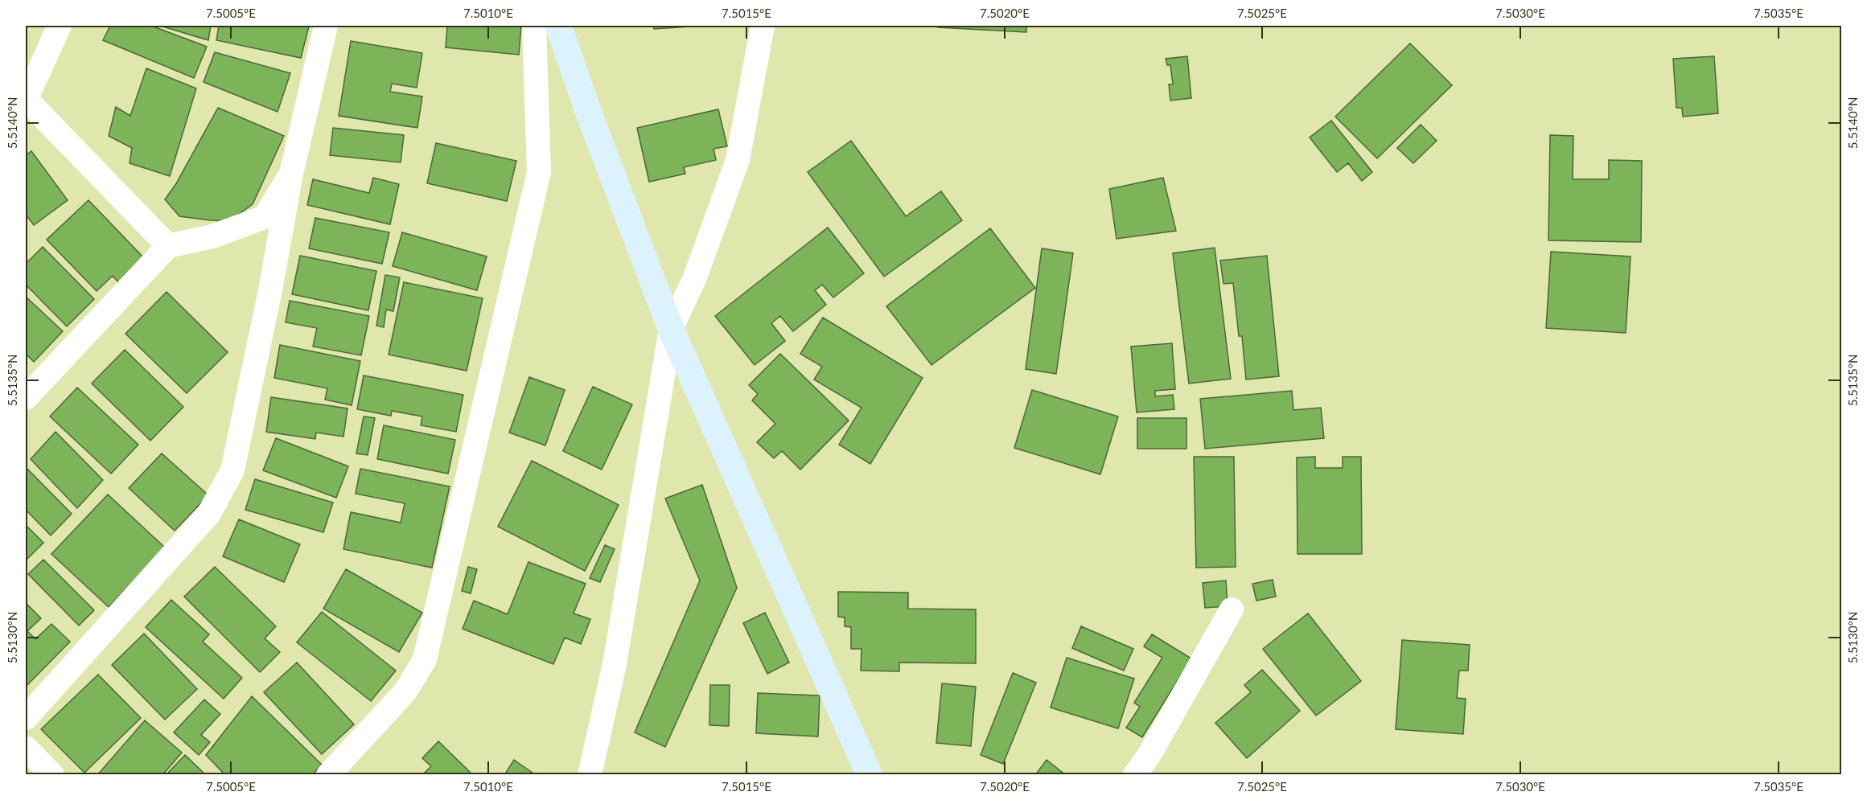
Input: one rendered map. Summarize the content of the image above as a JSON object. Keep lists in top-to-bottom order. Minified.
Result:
{"coordinates":["7.5005°E","7.5010°E","7.5015°E","7.5020°E","7.5025°E","7.5030°E","7.5035°E","5.5140°N","5.5135°N","5.5130°N"]}
